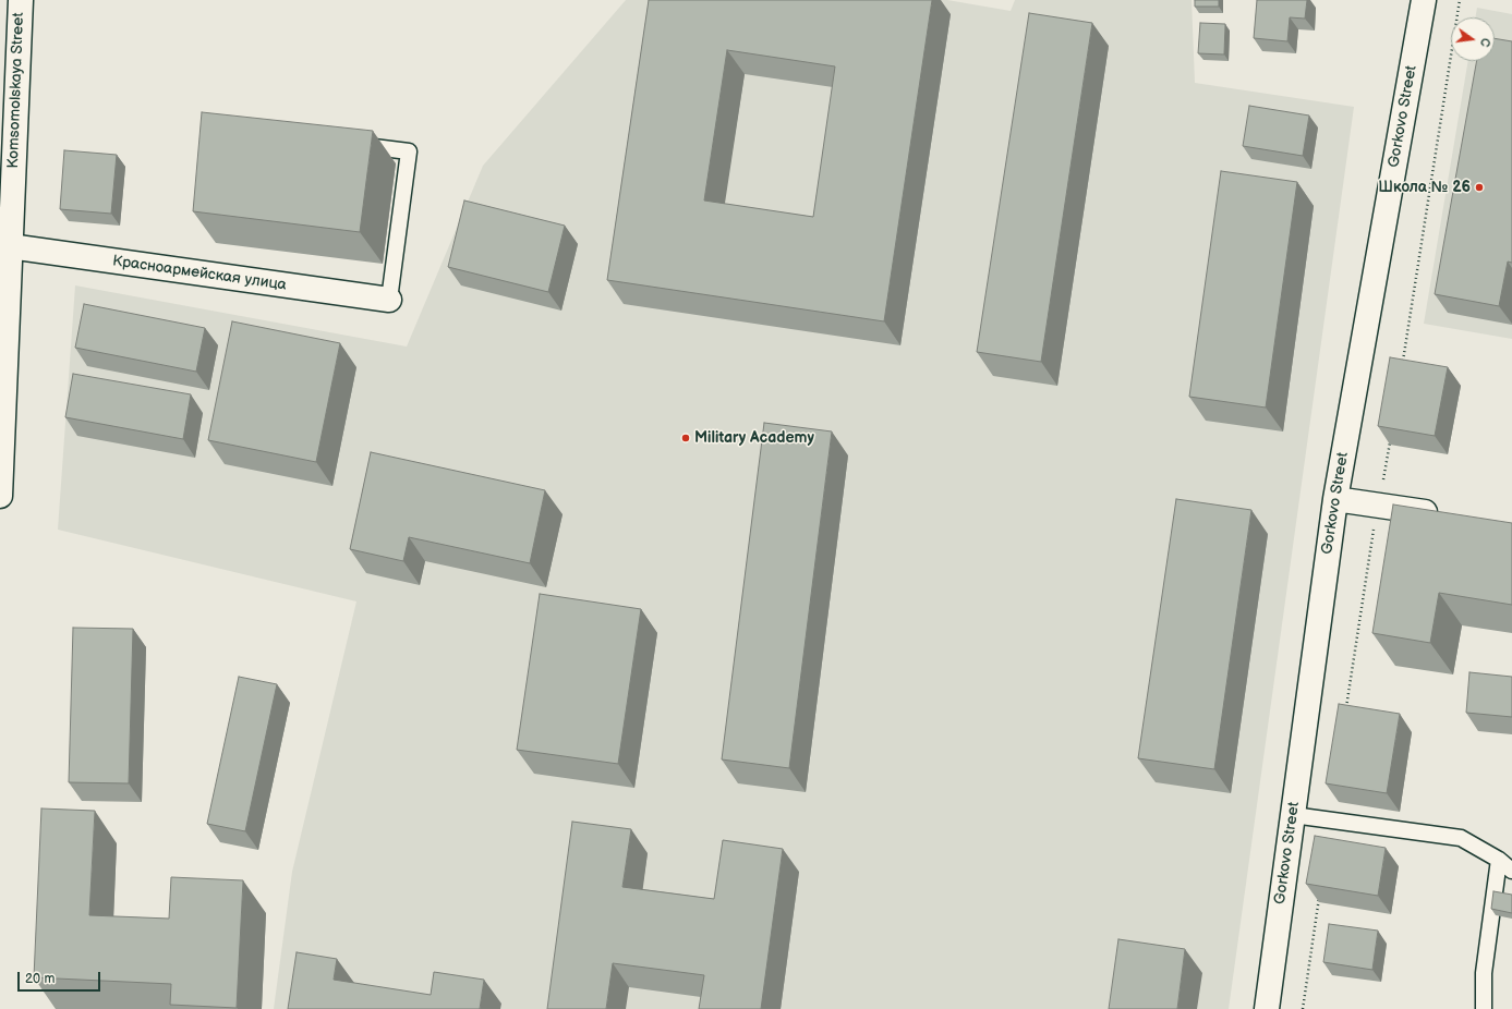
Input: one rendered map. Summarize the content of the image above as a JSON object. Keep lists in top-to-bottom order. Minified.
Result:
{"streets":{"street":["Komsomolskaya Street","Gorkovo Street","Красноармейская улица"]},"crossings":[["Komsomolskaya Street","Красноармейская улица"]],"places":["Школа № 26","Military Academy"],"scale_bar":"20 m","north":"right"}
